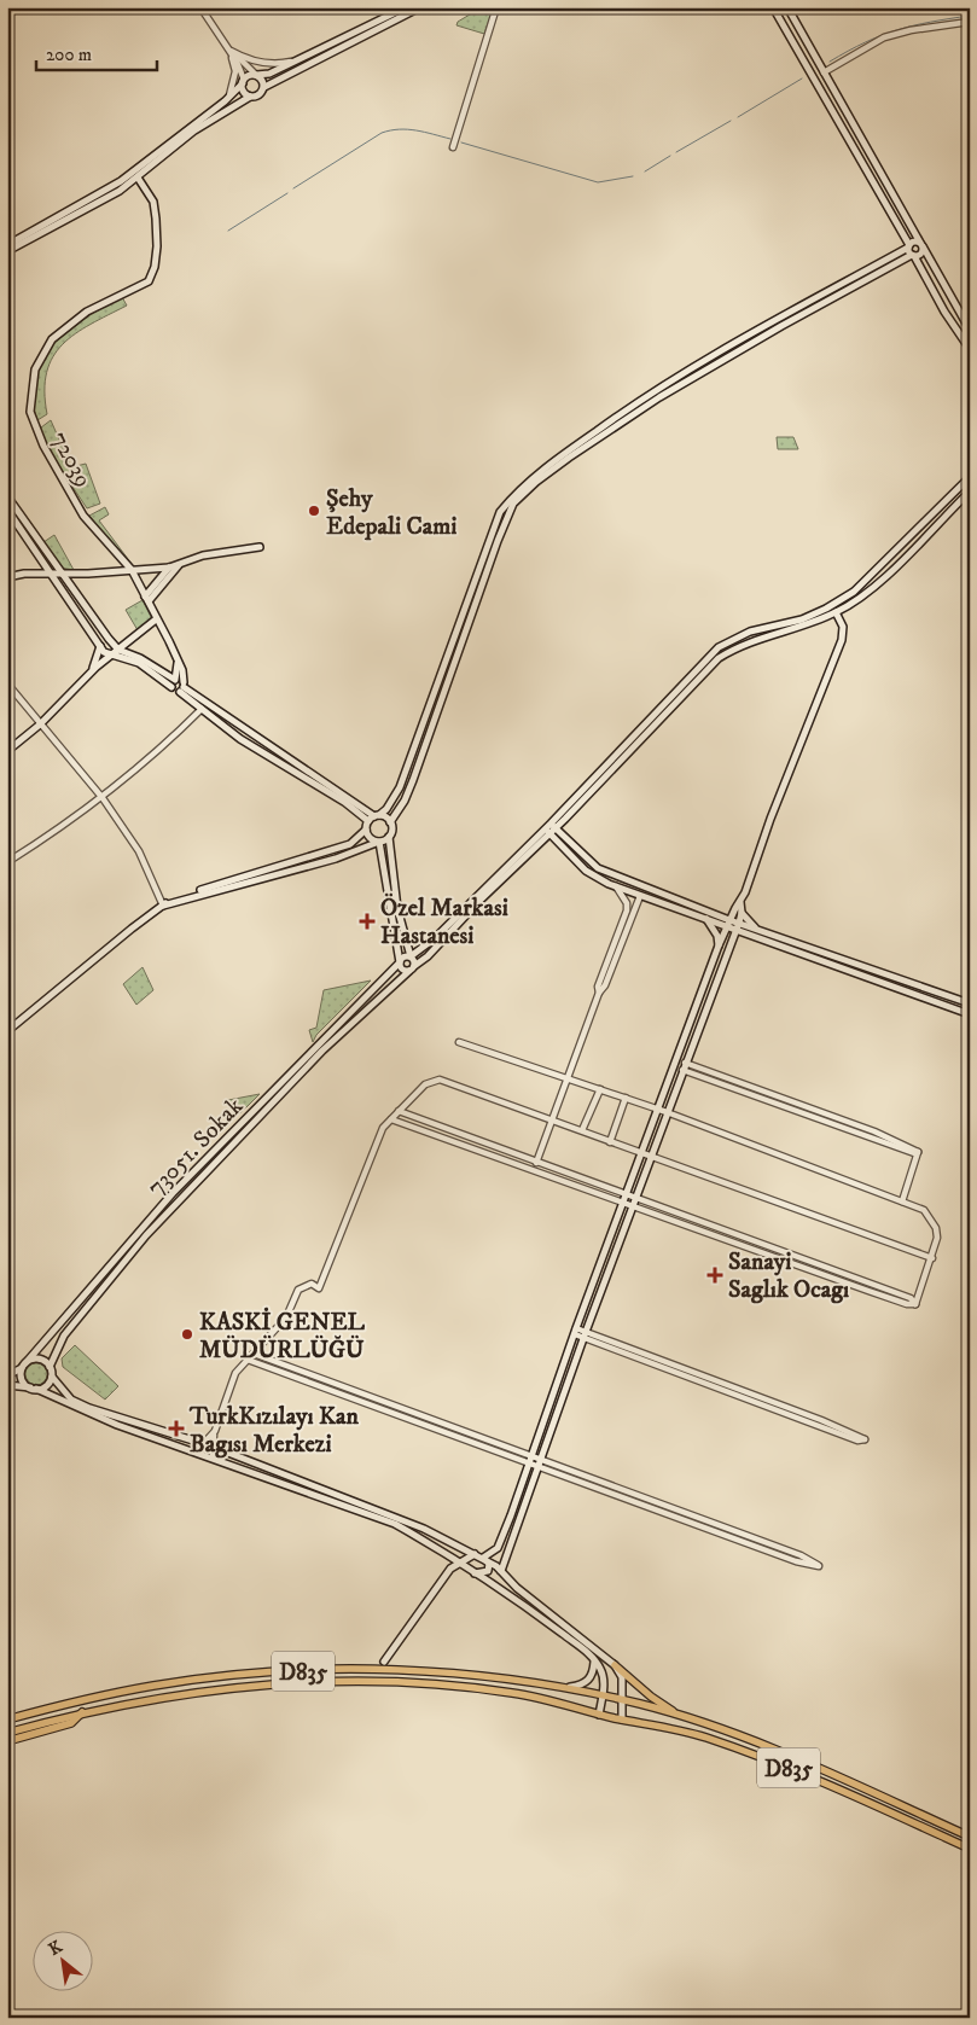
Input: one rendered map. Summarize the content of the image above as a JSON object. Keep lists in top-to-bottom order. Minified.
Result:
{"streets":{"highway":["D835"],"main road":["72039","73051. Sokak"]},"places":{"other":["Şehy Edepali Cami","KASKİ GENEL MÜDÜRLÜĞÜ"],"health":["Özel Markasi Hastanesi","Sanayi Saglık Ocagı","TurkKızılayı Kan Bagısı Merkezi"]},"scale_bar":"200 m","north":"top left"}
